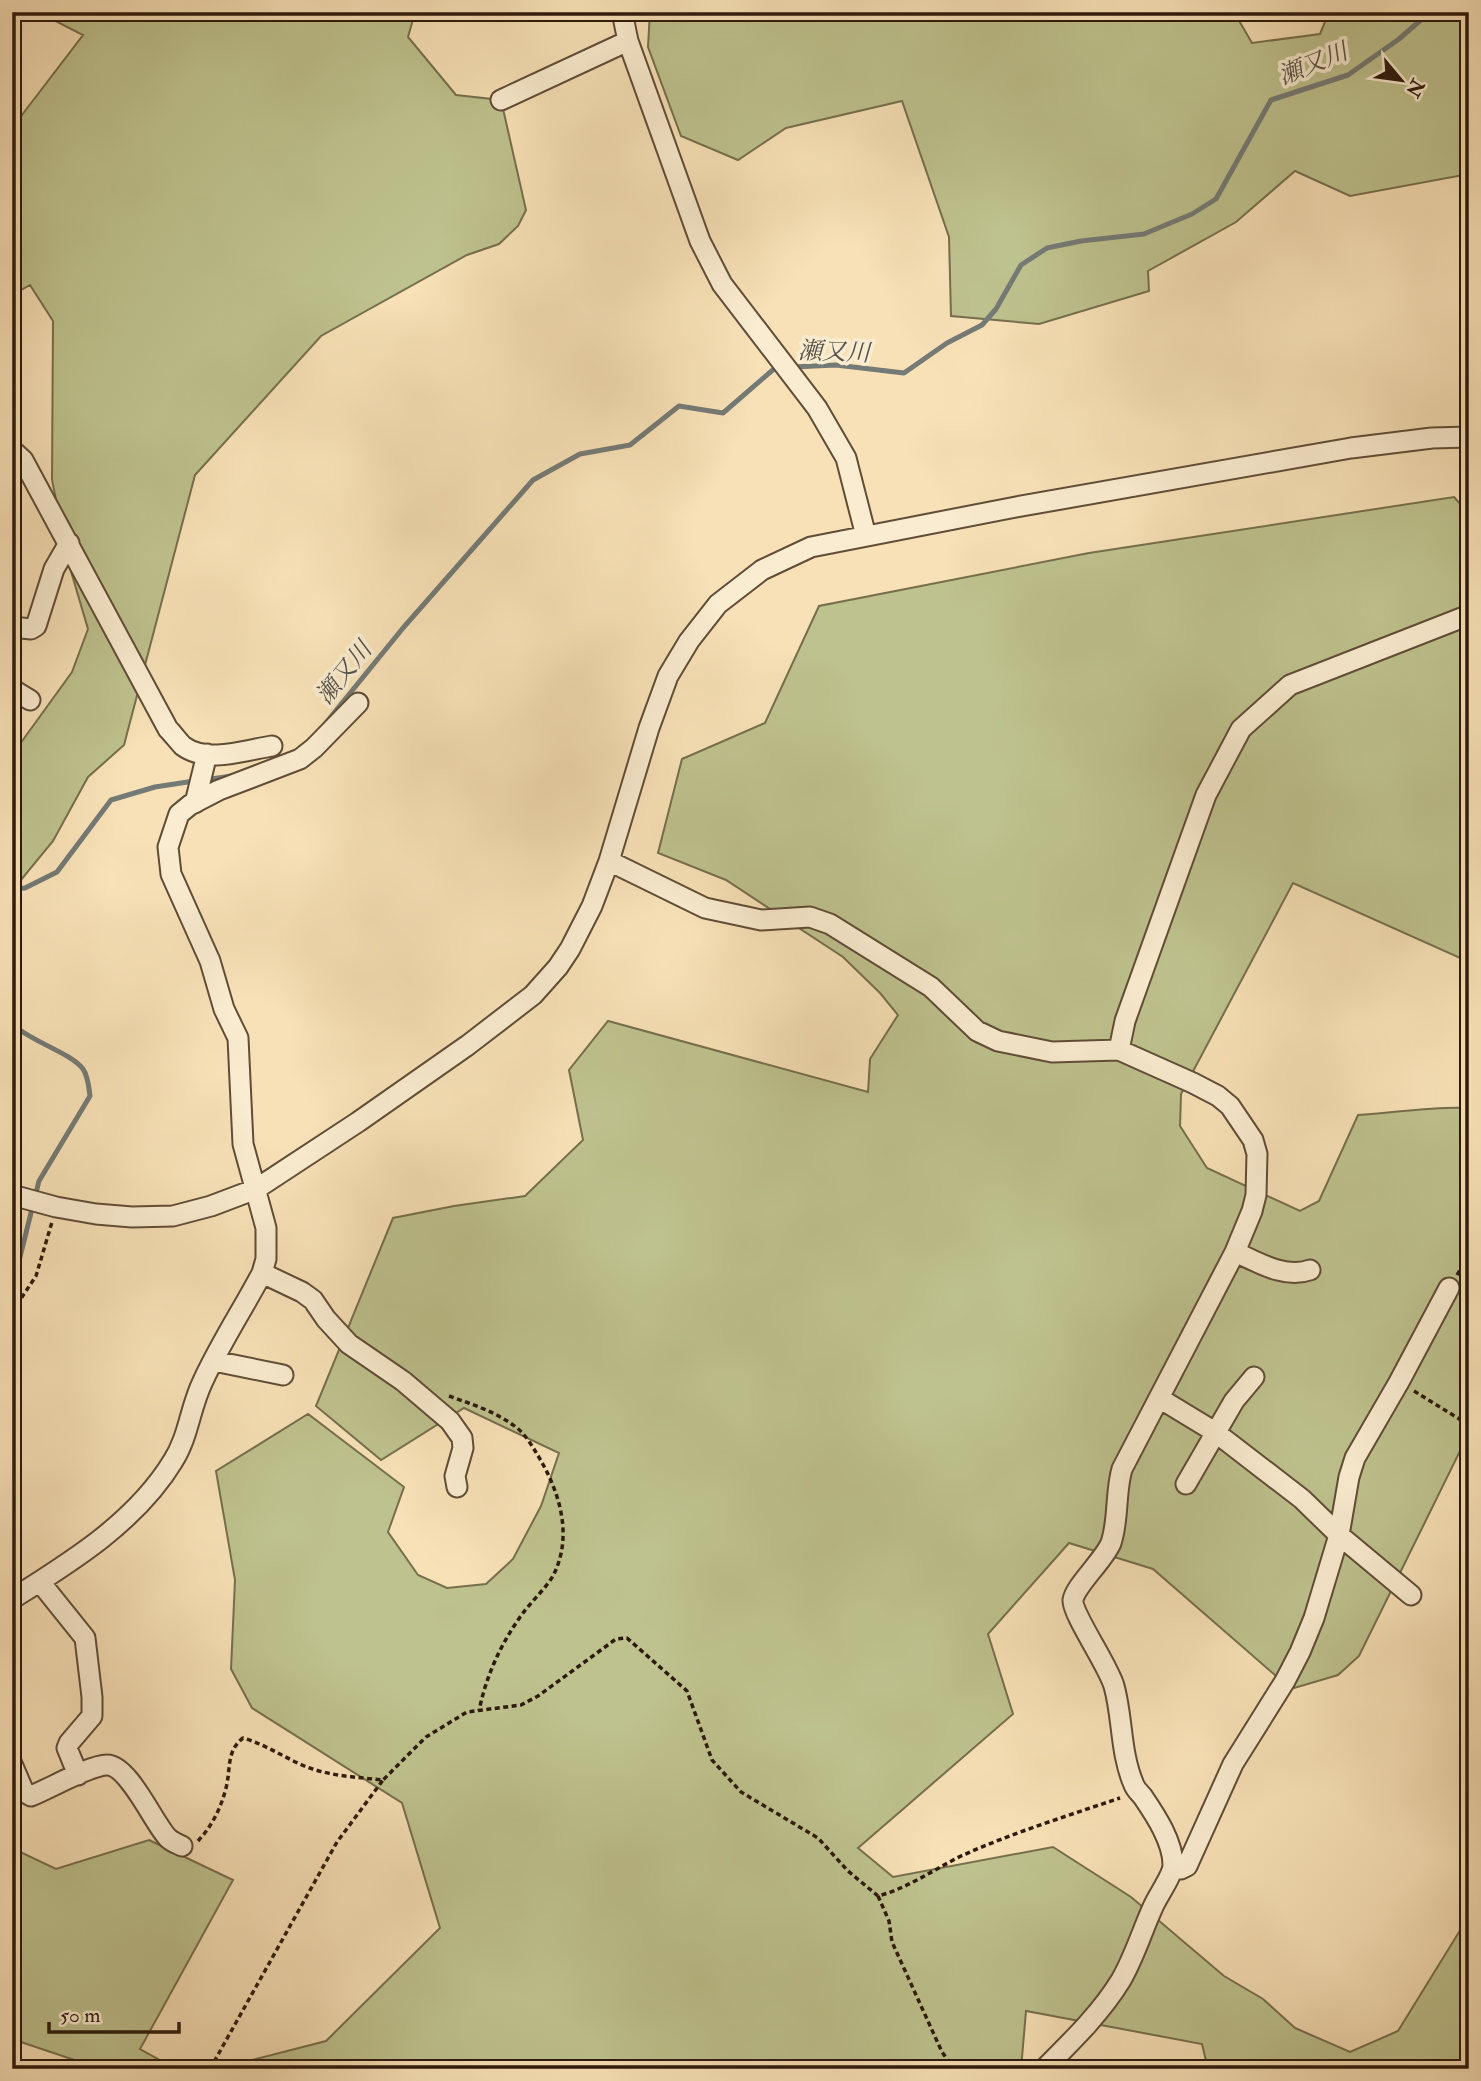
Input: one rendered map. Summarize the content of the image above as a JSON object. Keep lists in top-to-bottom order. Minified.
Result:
{"water":["瀬又川"],"scale_bar":"50 m","north":"bottom right"}
